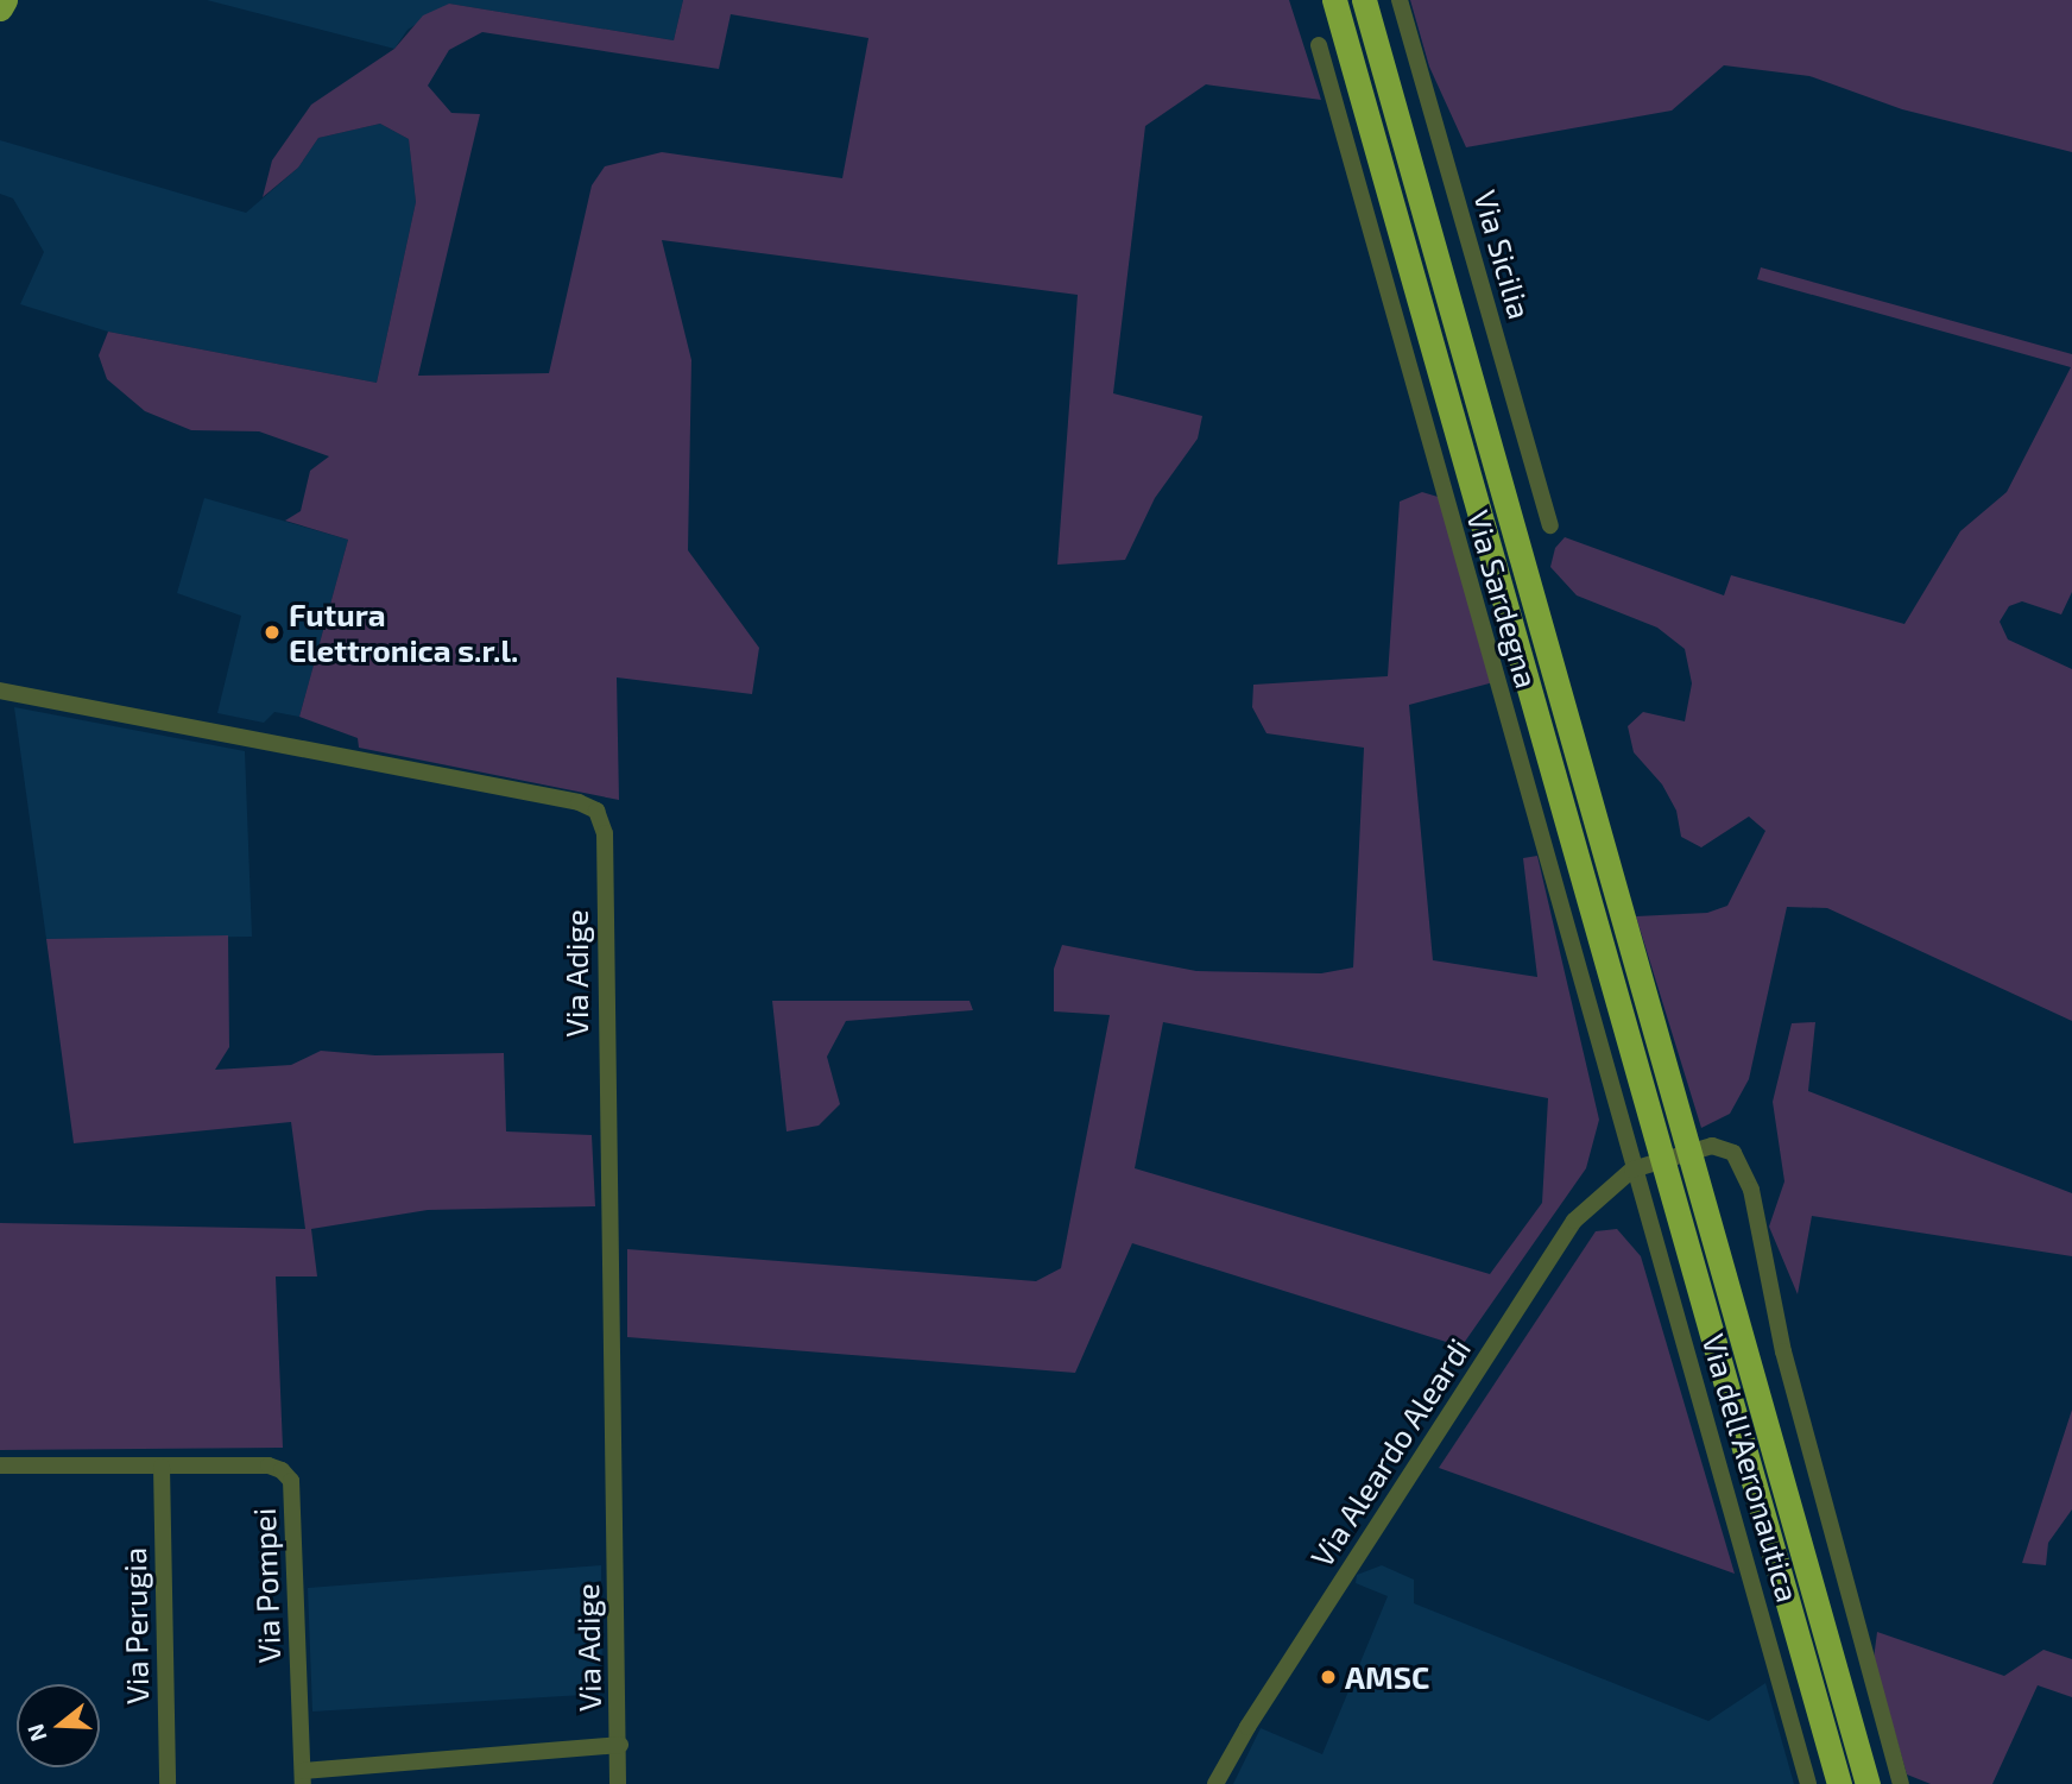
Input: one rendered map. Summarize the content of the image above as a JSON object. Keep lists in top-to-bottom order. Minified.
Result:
{"streets":{"street":["Via Sicilia","Via Sardegna","Via Adige","Via Aleardo Aleardi","Via dell'Aeronautica","Via Pompei","Via Perugia"]},"crossings":[["Via Sardegna","Via Aleardo Aleardi"],["Via Sardegna","Via dell'Aeronautica"],["Via Adige","Via Pompei"],["Via Aleardo Aleardi","Via dell'Aeronautica"],["Via Pompei","Via Perugia"]],"places":["Futura Elettronica s.r.l.","AMSC"],"north":"left"}
